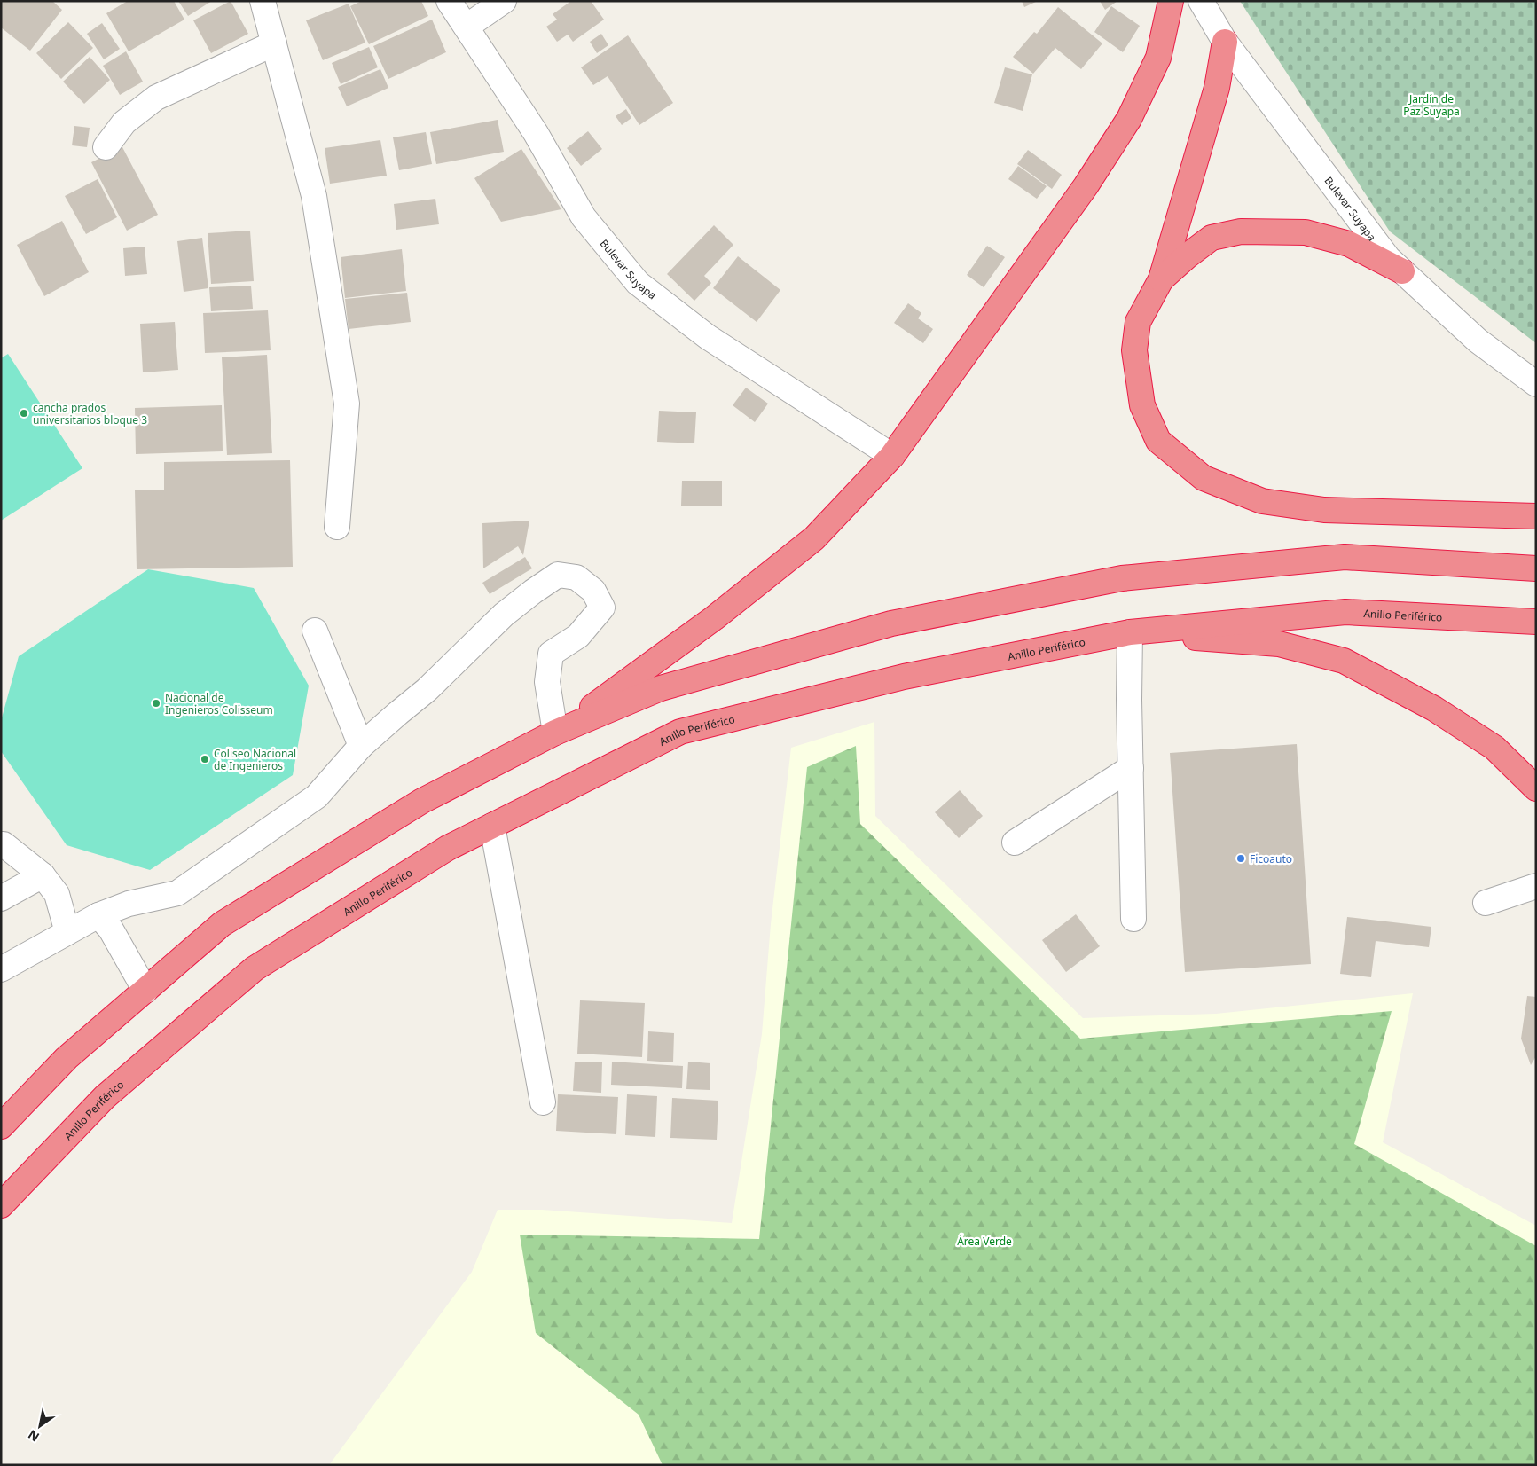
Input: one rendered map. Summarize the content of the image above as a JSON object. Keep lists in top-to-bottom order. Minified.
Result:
{"streets":{"highway":["Anillo Periférico"],"street":["Bulevar Suyapa"]},"parks":["Jardín de Paz Suyapa","Área Verde"],"places":["cancha prados universitarios bloque 3","Nacional de Ingenieros Colisseum","Coliseo Nacional de Ingenieros","Ficoauto"],"north":"bottom left"}
